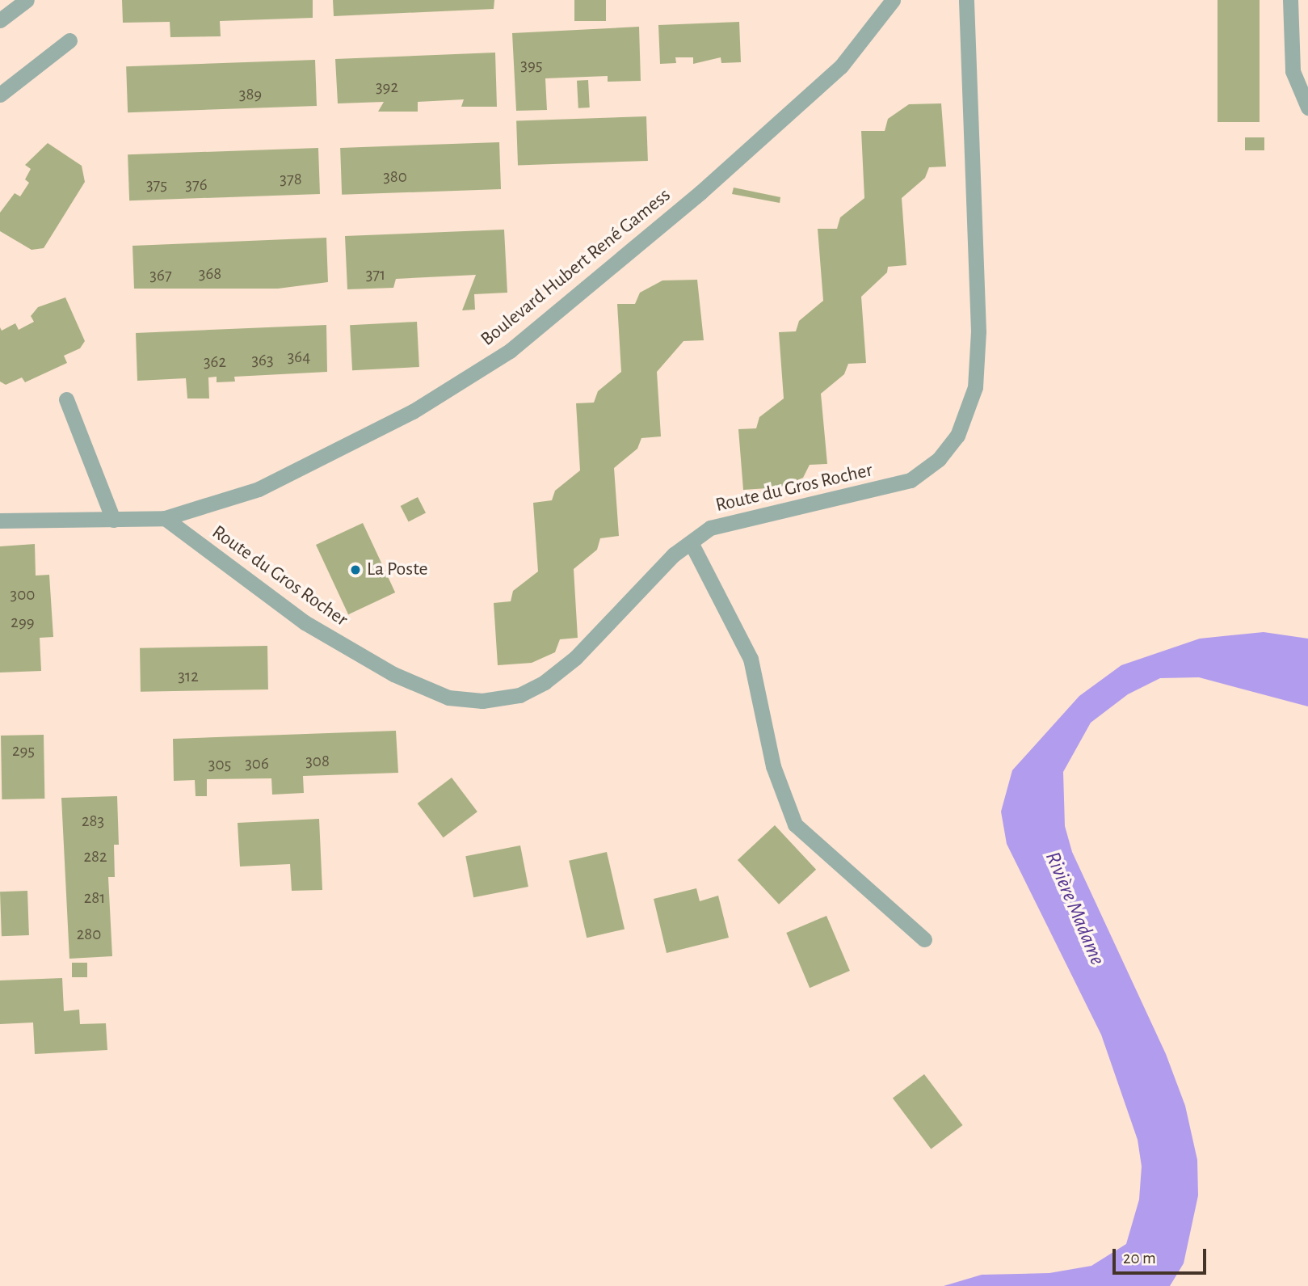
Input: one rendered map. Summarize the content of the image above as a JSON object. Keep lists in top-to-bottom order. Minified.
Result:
{"streets":{"street":["Boulevard Hubert René Gamess","Route du Gros Rocher"]},"crossings":[["Boulevard Hubert René Gamess","Route du Gros Rocher"]],"water":["Rivière Madame"],"places":["La Poste"],"house_numbers":["395","392","389","380","378","375","376","368","371","367","364","363","362","300","299","312","295","308","306","305","283","282","281","280"],"scale_bar":"20 m"}
